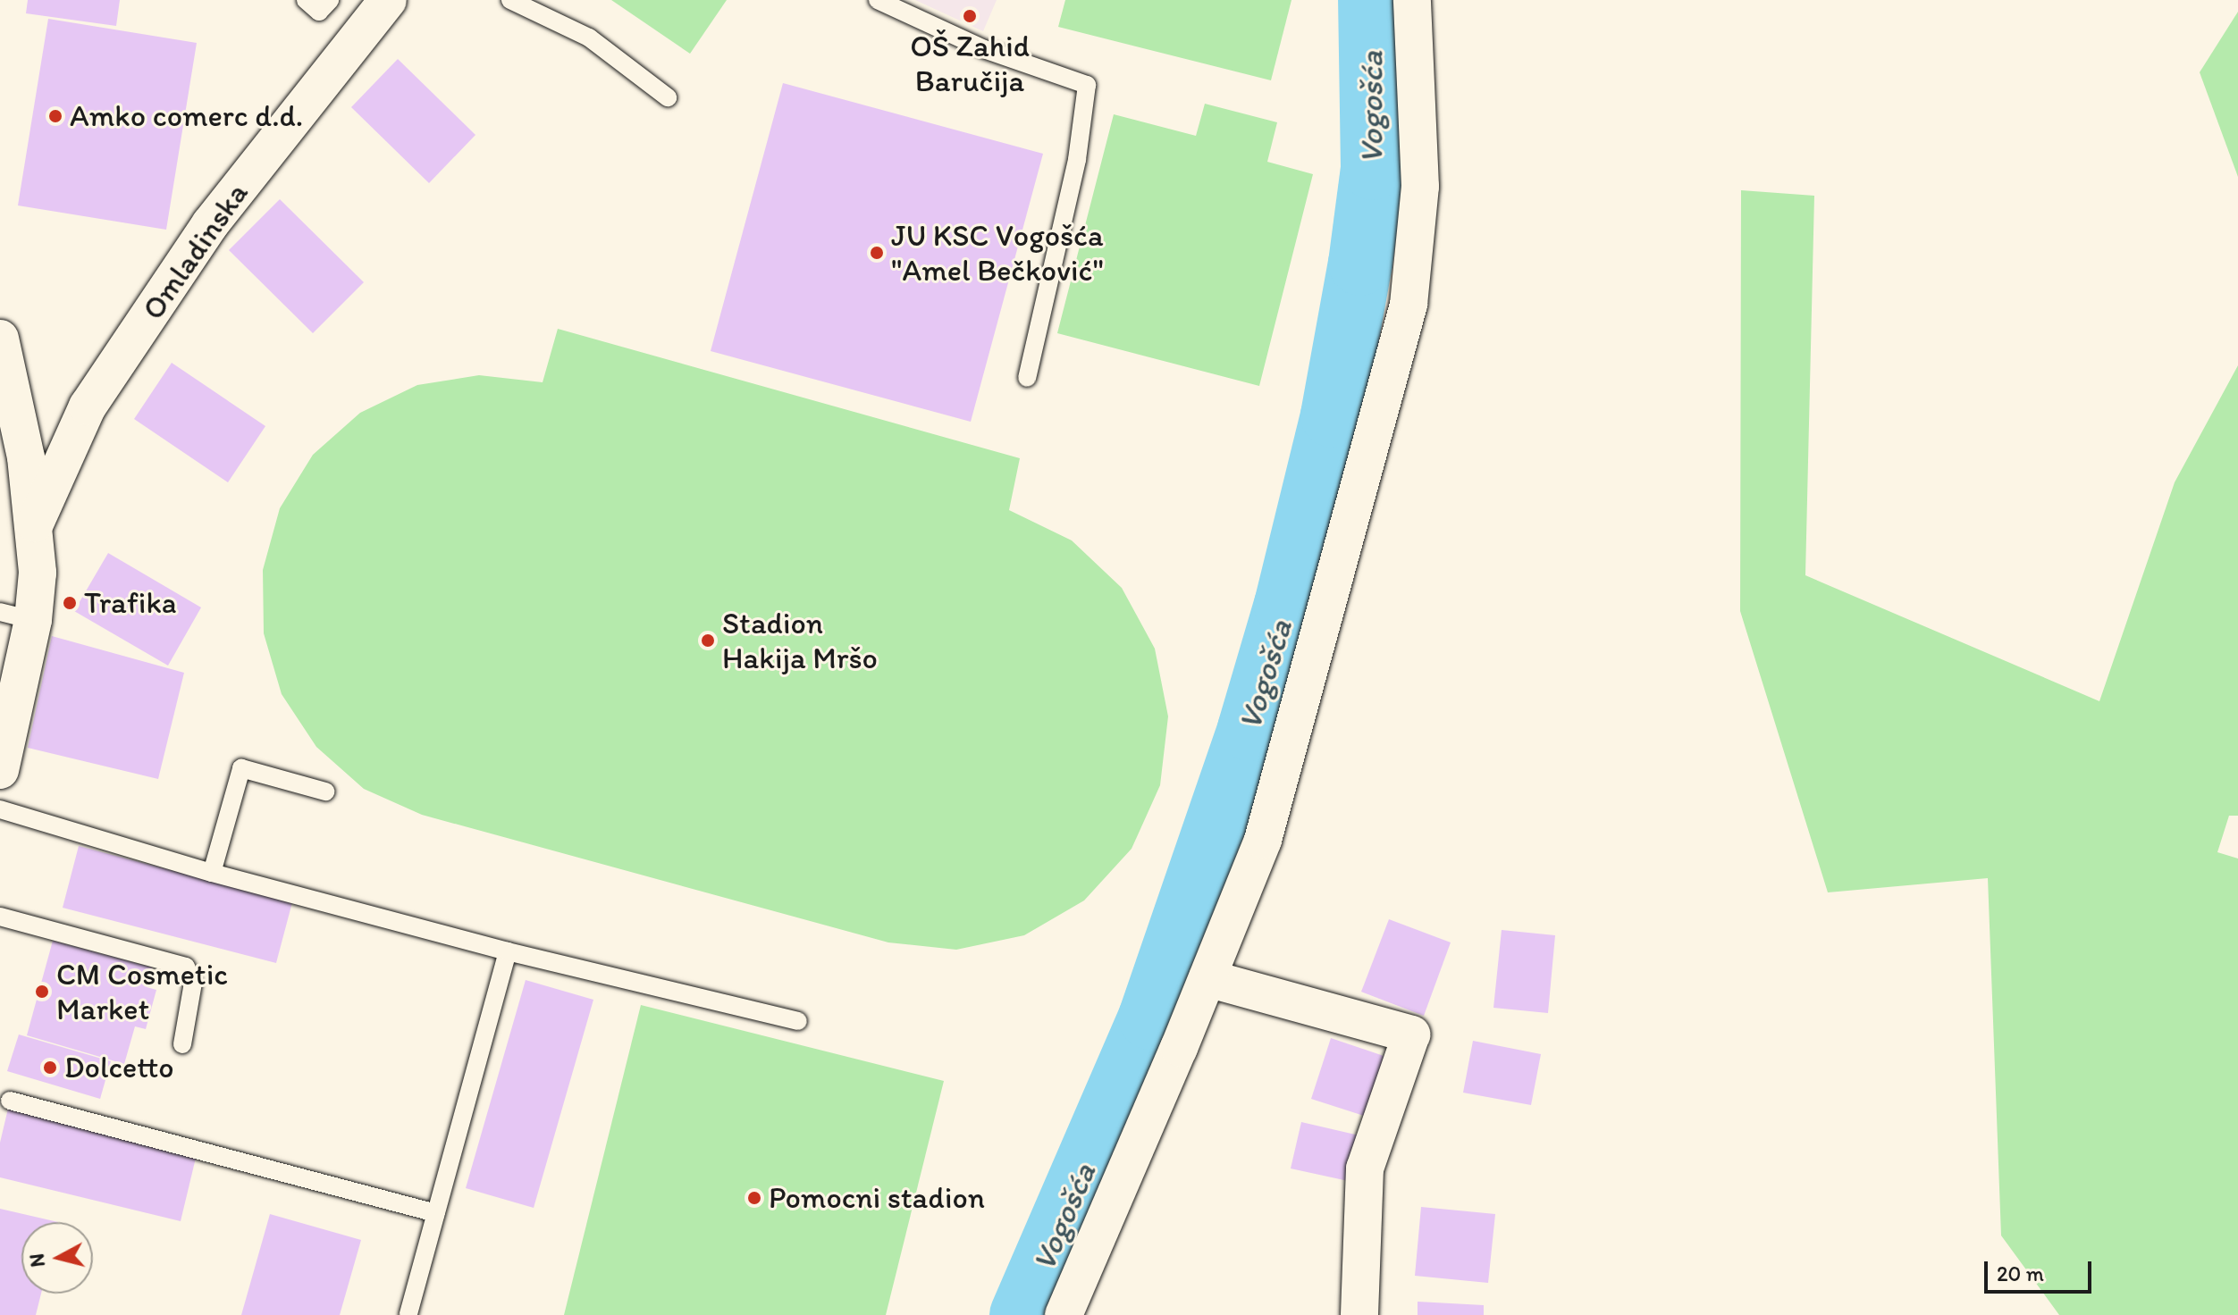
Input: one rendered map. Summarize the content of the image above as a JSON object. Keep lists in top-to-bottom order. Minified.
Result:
{"streets":{"street":["Omladinska"]},"water":["Vogošća"],"places":["OŠ Zahid Baručija","Amko comerc d.d.","JU KSC Vogošća \"Amel Bečković\"","Trafika","Stadion Hakija Mršo","CM Cosmetic Market","Dolcetto","Pomocni stadion"],"scale_bar":"20 m","north":"left"}
